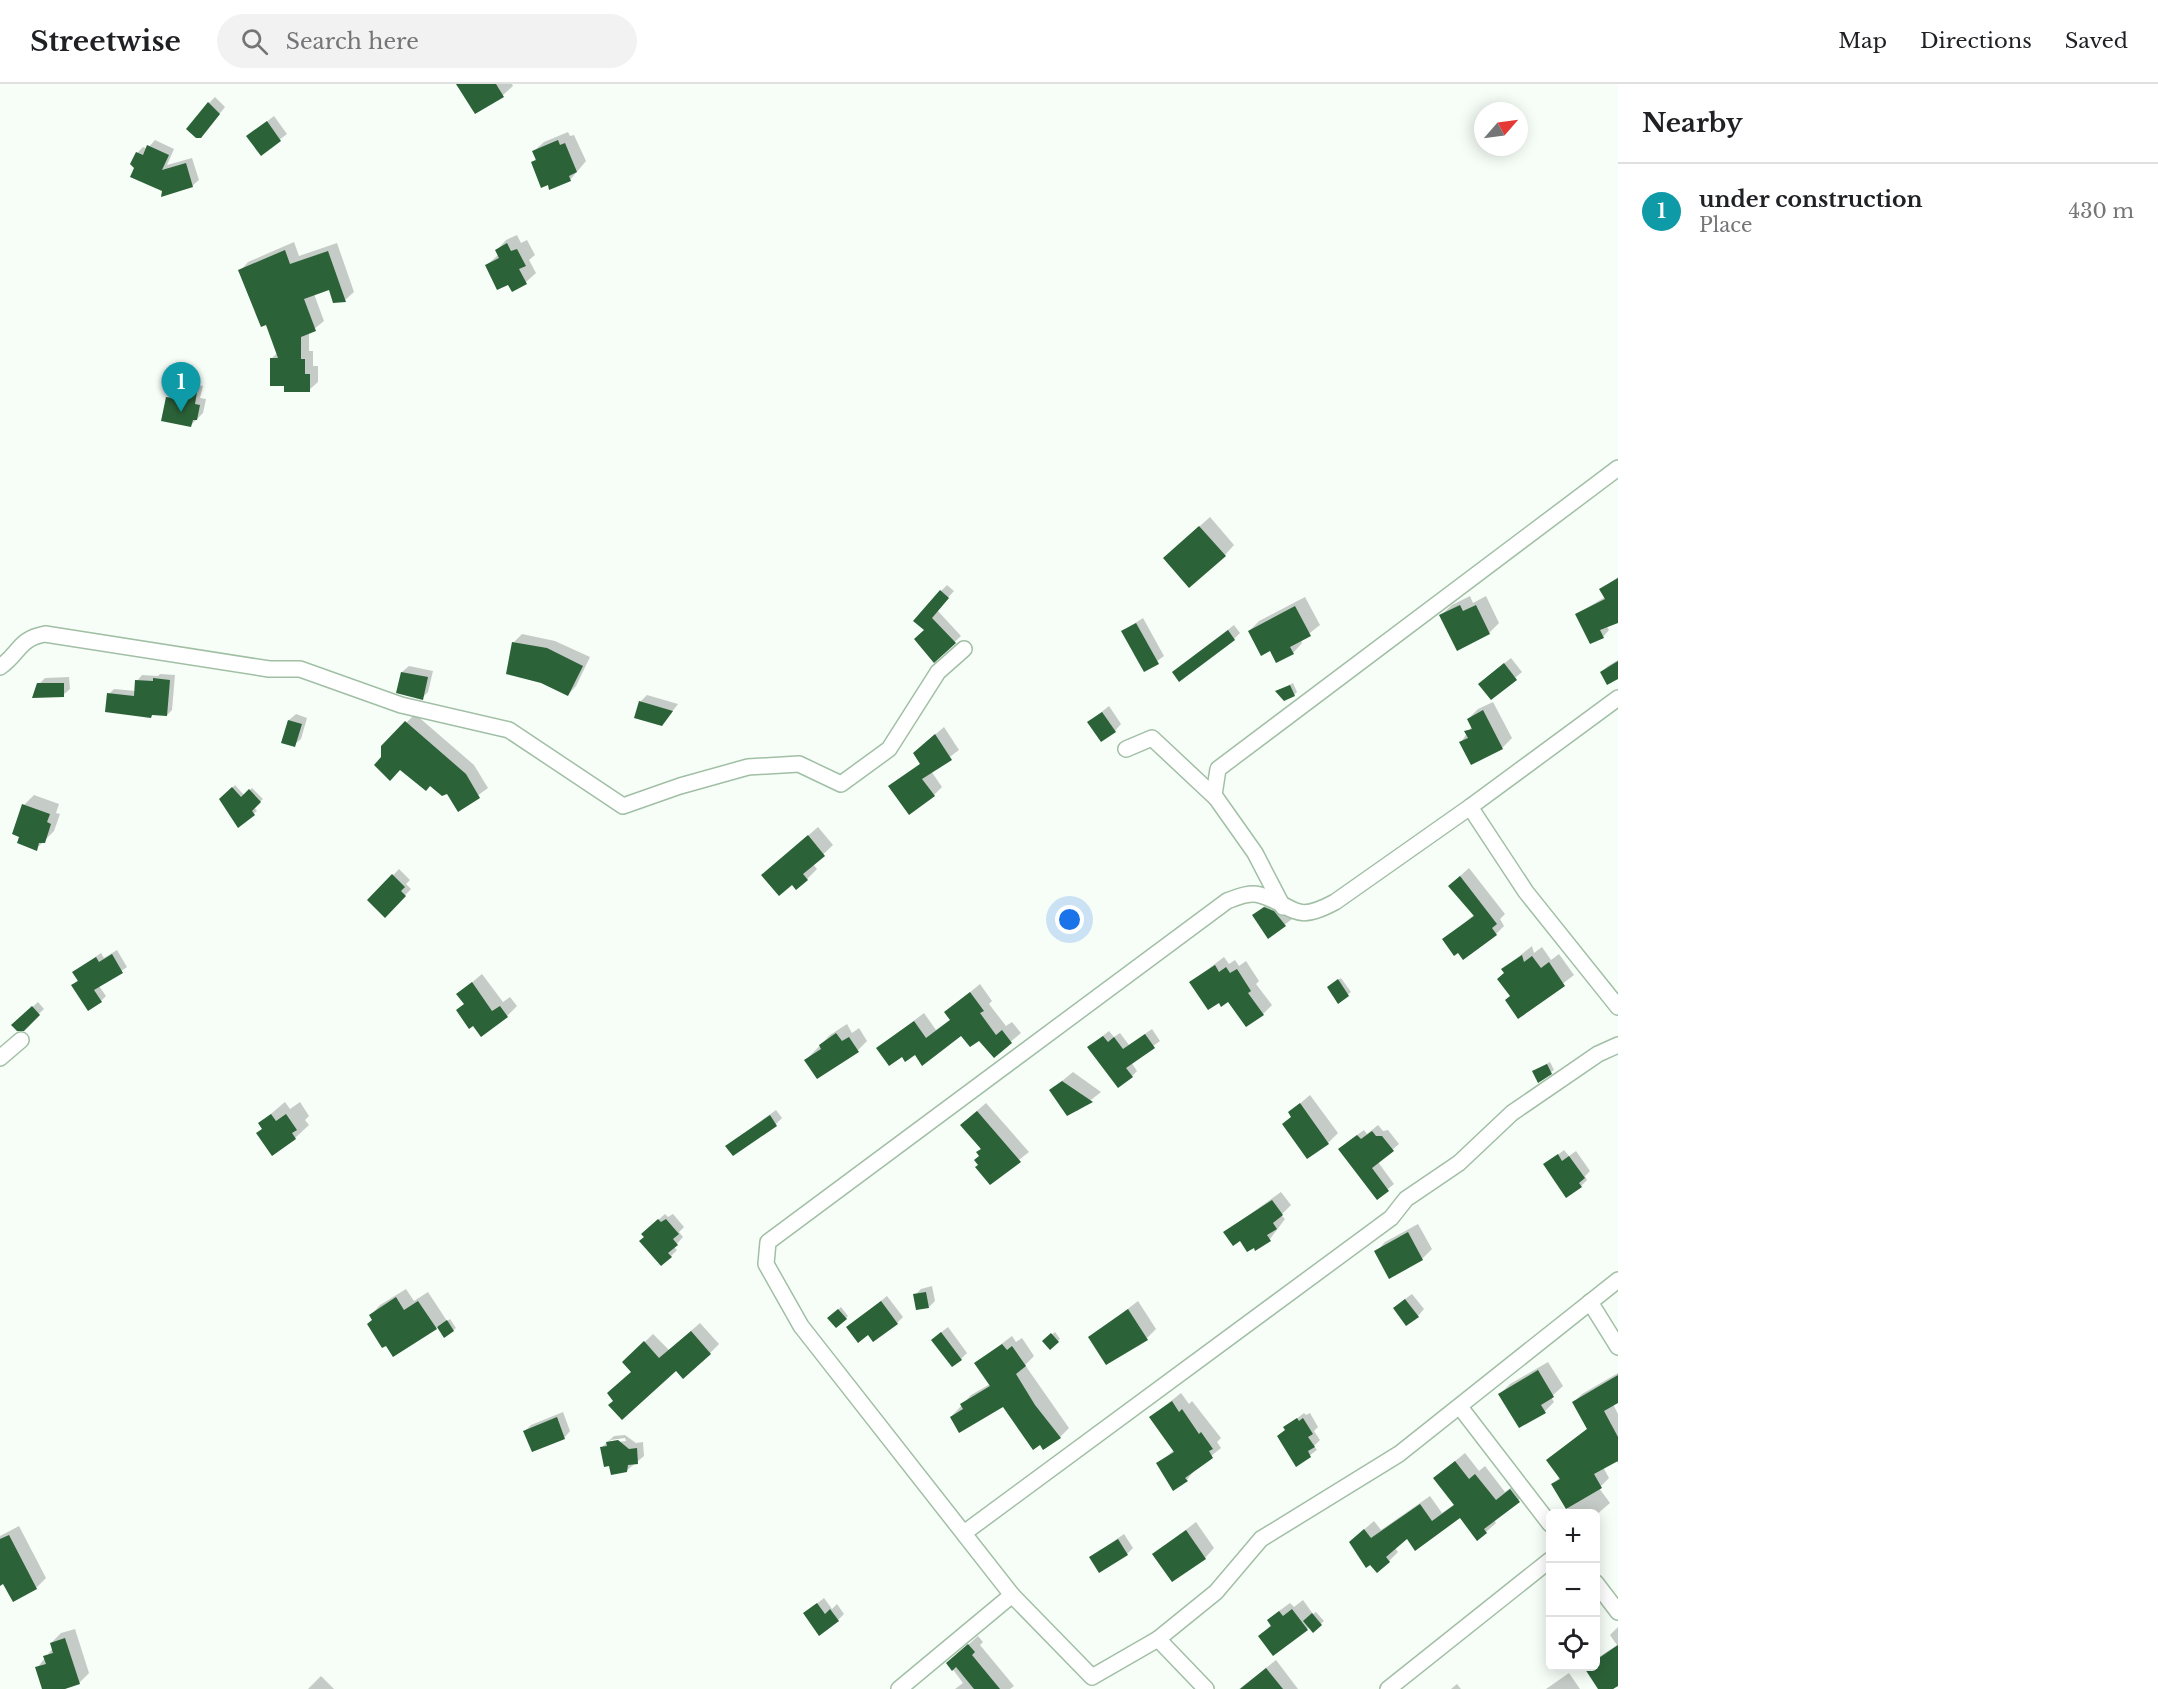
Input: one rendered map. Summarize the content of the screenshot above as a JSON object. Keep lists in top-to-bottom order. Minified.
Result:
{"north":"top right","page":{"header":"Streetwise","search":"Search here","nav":["Map","Directions","Saved"],"heading":"Nearby","list":[{"mark":"1","name":"under construction","note":"Place","value":"430 m"}],"pins":"1","map_buttons":["+","−"]}}
